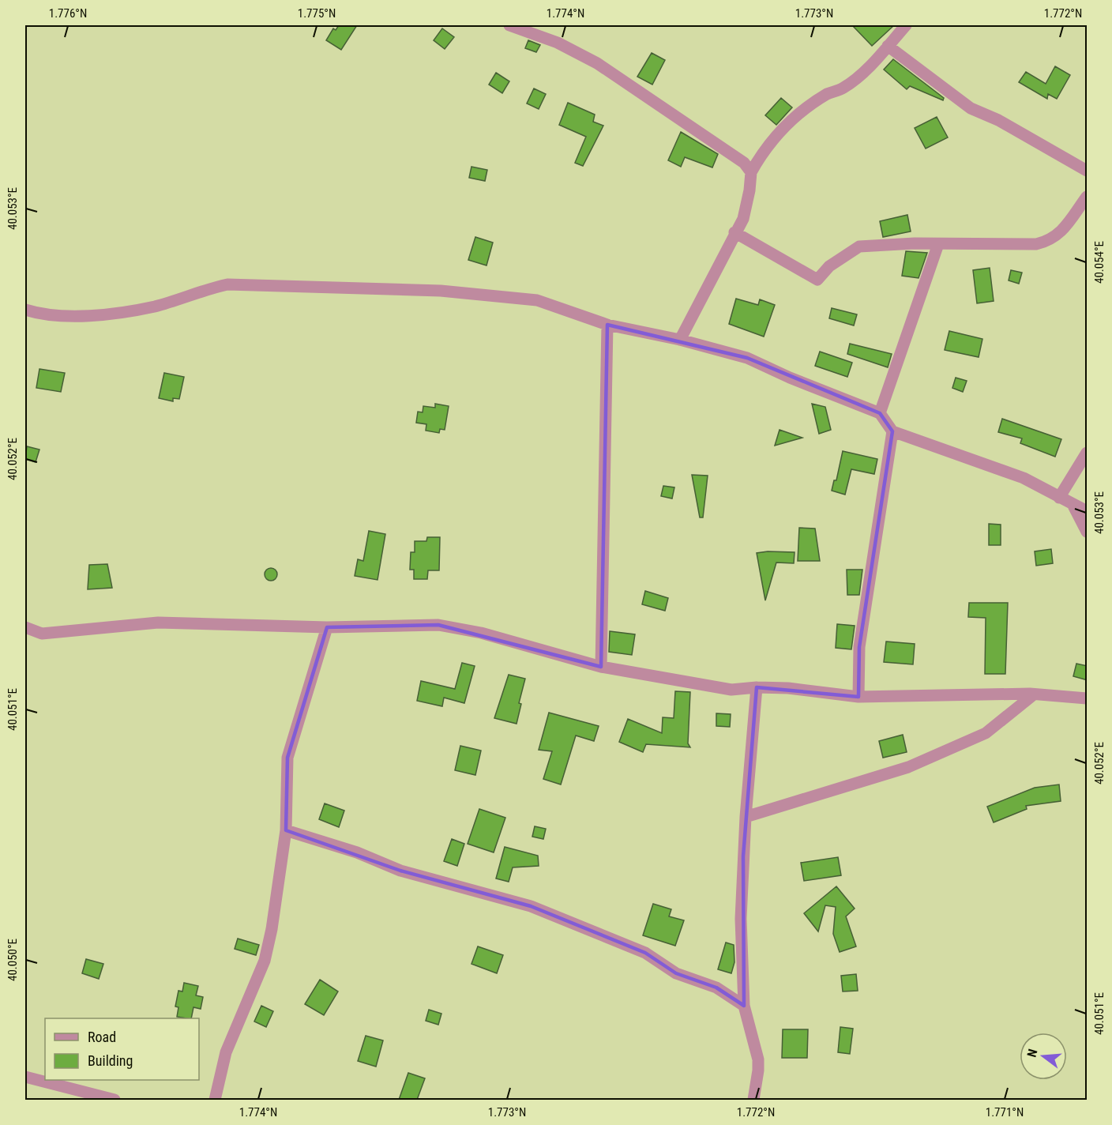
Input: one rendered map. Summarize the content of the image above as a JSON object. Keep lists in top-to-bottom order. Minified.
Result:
{"legend":["Road","Building"],"north":"left","coordinates":["1.776°N","1.775°N","1.774°N","1.773°N","1.772°N","40.053°E","40.054°E","40.052°E","40.051°E","40.050°E","1.771°N"]}
